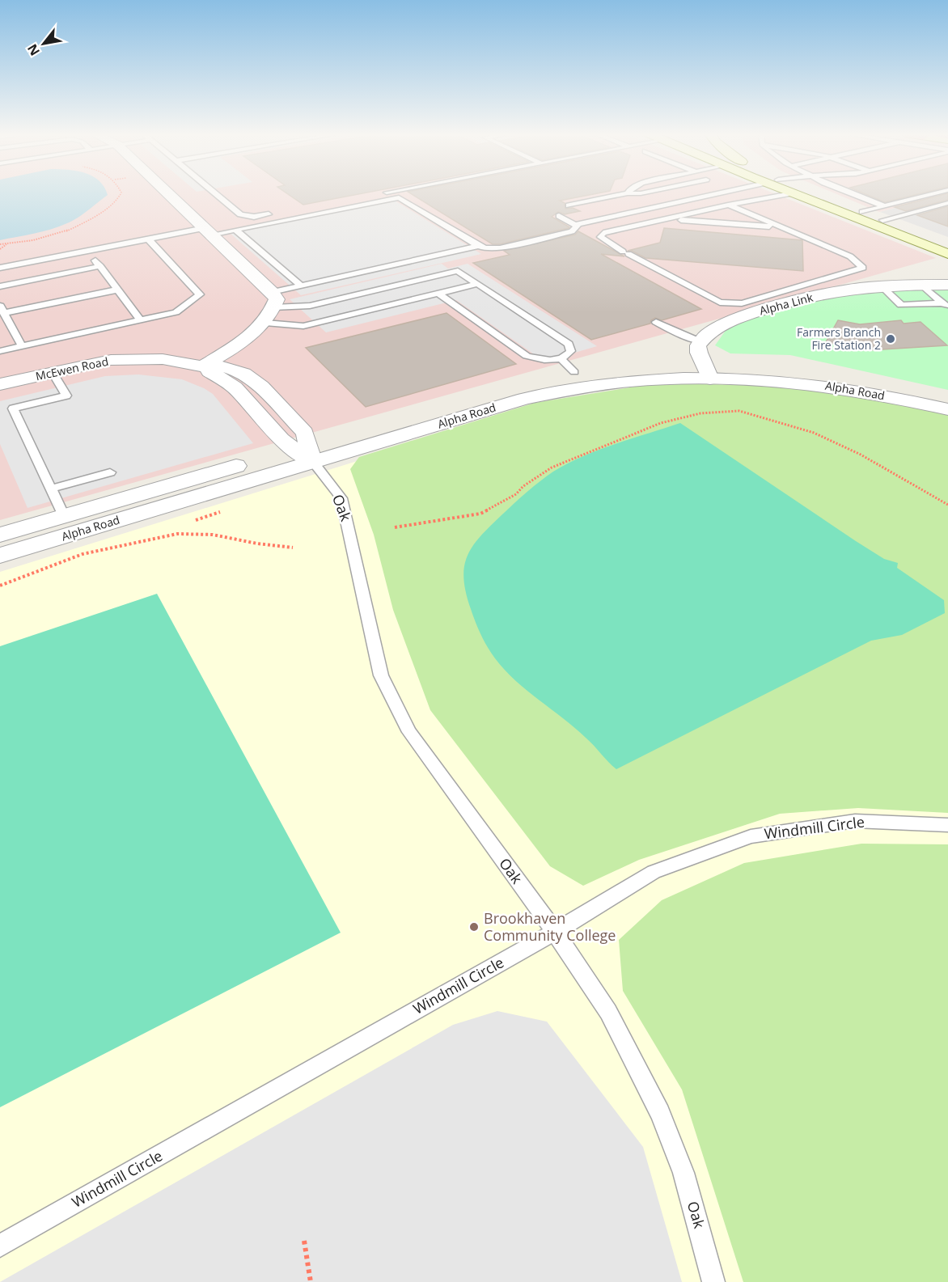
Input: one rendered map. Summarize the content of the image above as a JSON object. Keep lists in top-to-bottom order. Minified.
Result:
{"streets":{"street":["Alpha Link","McEwen Road","Alpha Road"],"lane":["Oak","Windmill Circle"]},"crossings":[["McEwen Road","Alpha Road"],["McEwen Road","Oak"],["Alpha Road","Oak"],["Oak","Windmill Circle"]],"places":["Farmers Branch Fire Station 2","Brookhaven Community College"],"north":"bottom left"}
